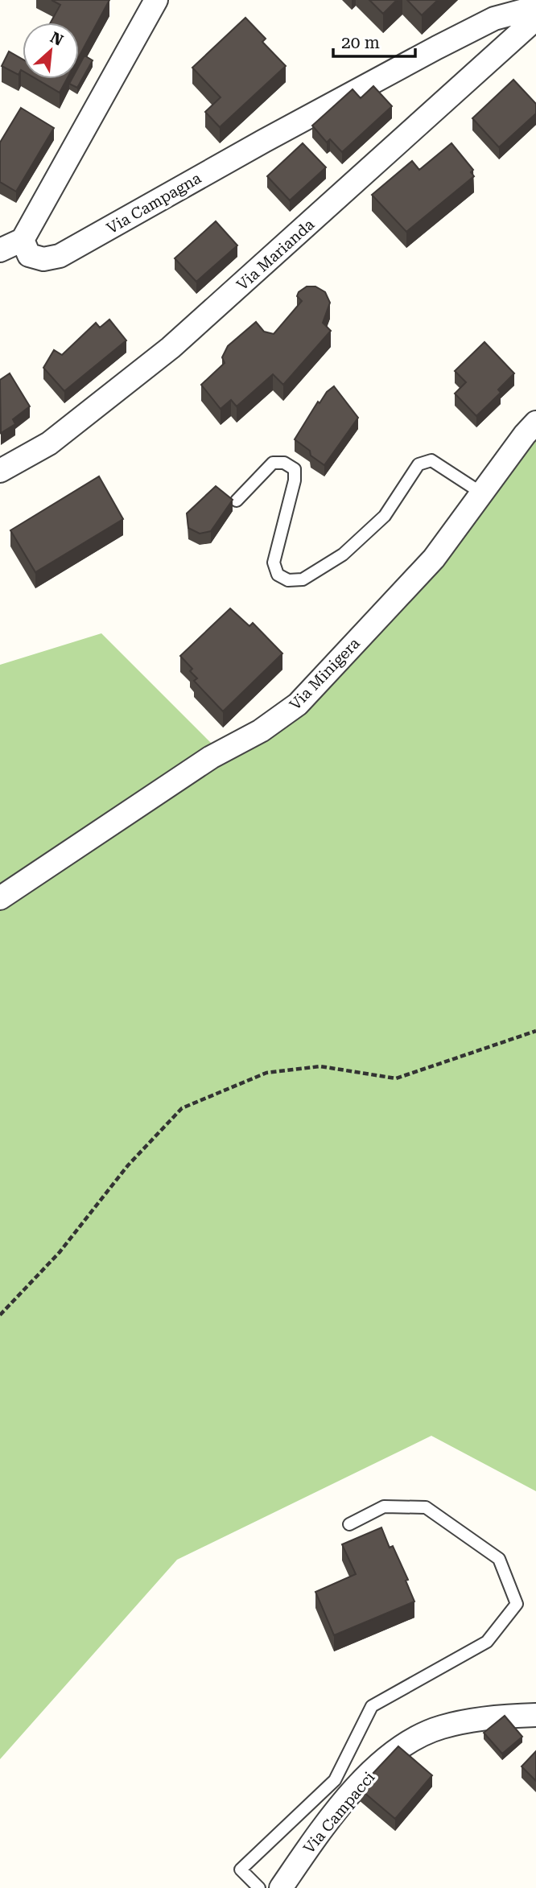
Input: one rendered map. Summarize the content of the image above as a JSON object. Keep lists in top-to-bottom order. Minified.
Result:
{"streets":{"street":["Via Campagna","Via Marianda","Via Minigera","Via Campacci"]},"scale_bar":"20 m","north":"top right"}
